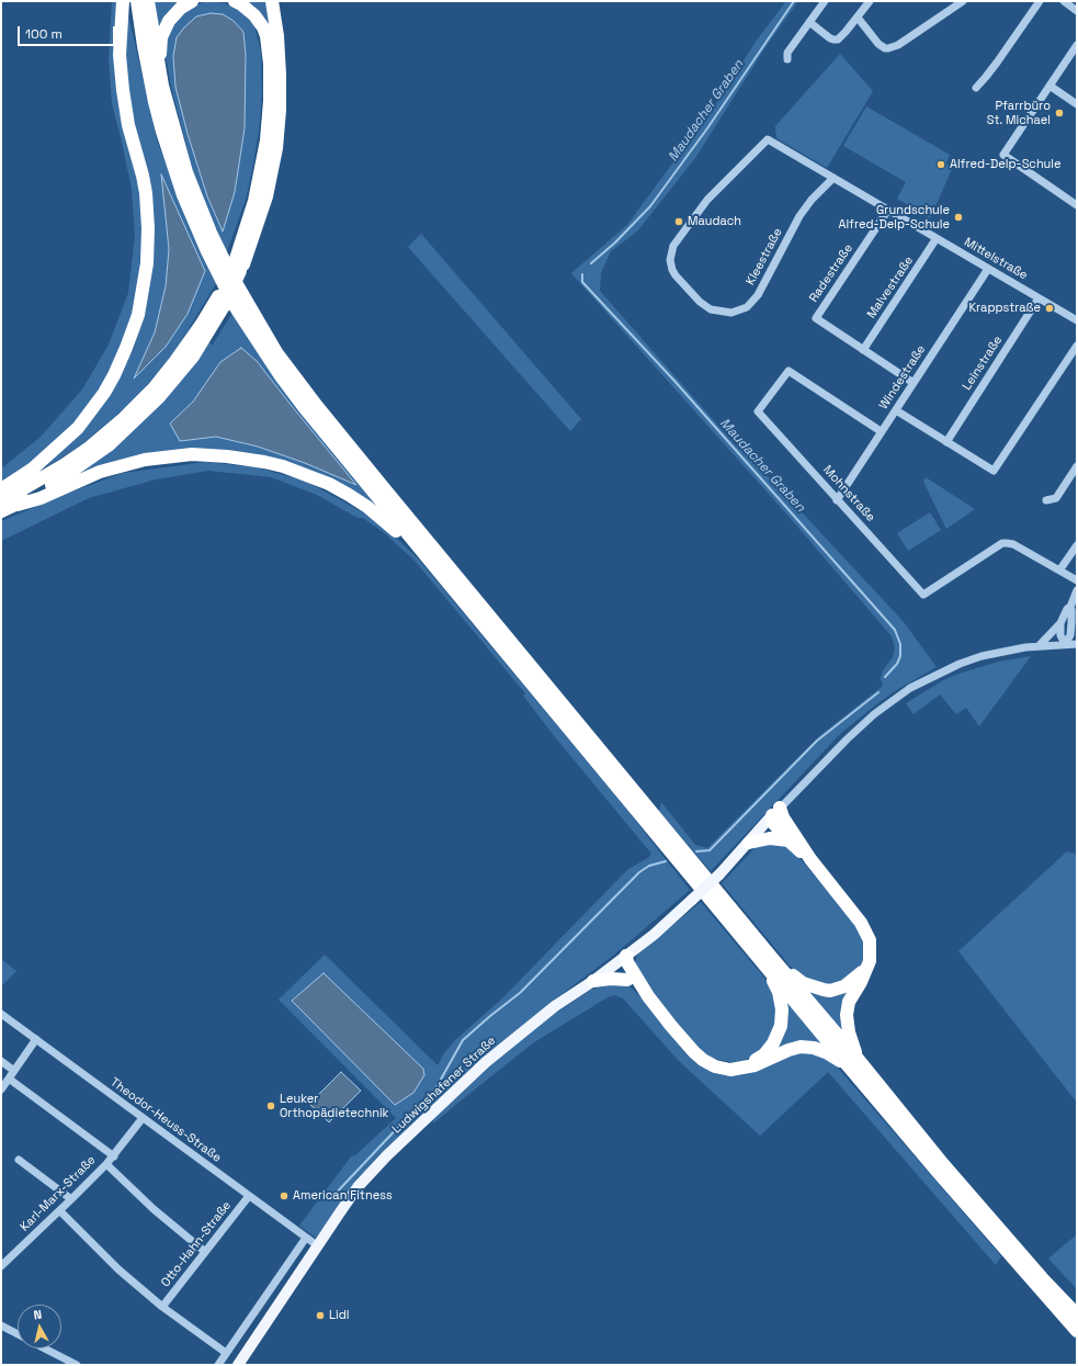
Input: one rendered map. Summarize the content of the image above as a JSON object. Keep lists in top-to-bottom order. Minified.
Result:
{"streets":{"main road":["Ludwigshafener Straße"],"street":["Kleestraße","Mittelstraße","Radestraße","Malvestraße","Leinstraße","Windestraße","Mohnstraße","Theodor-Heuss-Straße","Karl-Marx-Straße","Otto-Hahn-Straße"]},"crossings":[["Kleestraße","Mittelstraße"],["Mittelstraße","Radestraße"],["Mittelstraße","Malvestraße"],["Mittelstraße","Leinstraße"],["Mittelstraße","Windestraße"],["Radestraße","Malvestraße"],["Radestraße","Windestraße"],["Windestraße","Mohnstraße"],["Ludwigshafener Straße","Theodor-Heuss-Straße"],["Theodor-Heuss-Straße","Karl-Marx-Straße"],["Theodor-Heuss-Straße","Otto-Hahn-Straße"]],"water":["Maudacher Graben"],"places":["Pfarrbüro St. Michael","Alfred-Delp-Schule","Grundschule Alfred-Delp-Schule","Maudach","Krappstraße","Leuker Orthopädietechnik","American Fitness","Lidl"],"scale_bar":"100 m","north":"top"}
